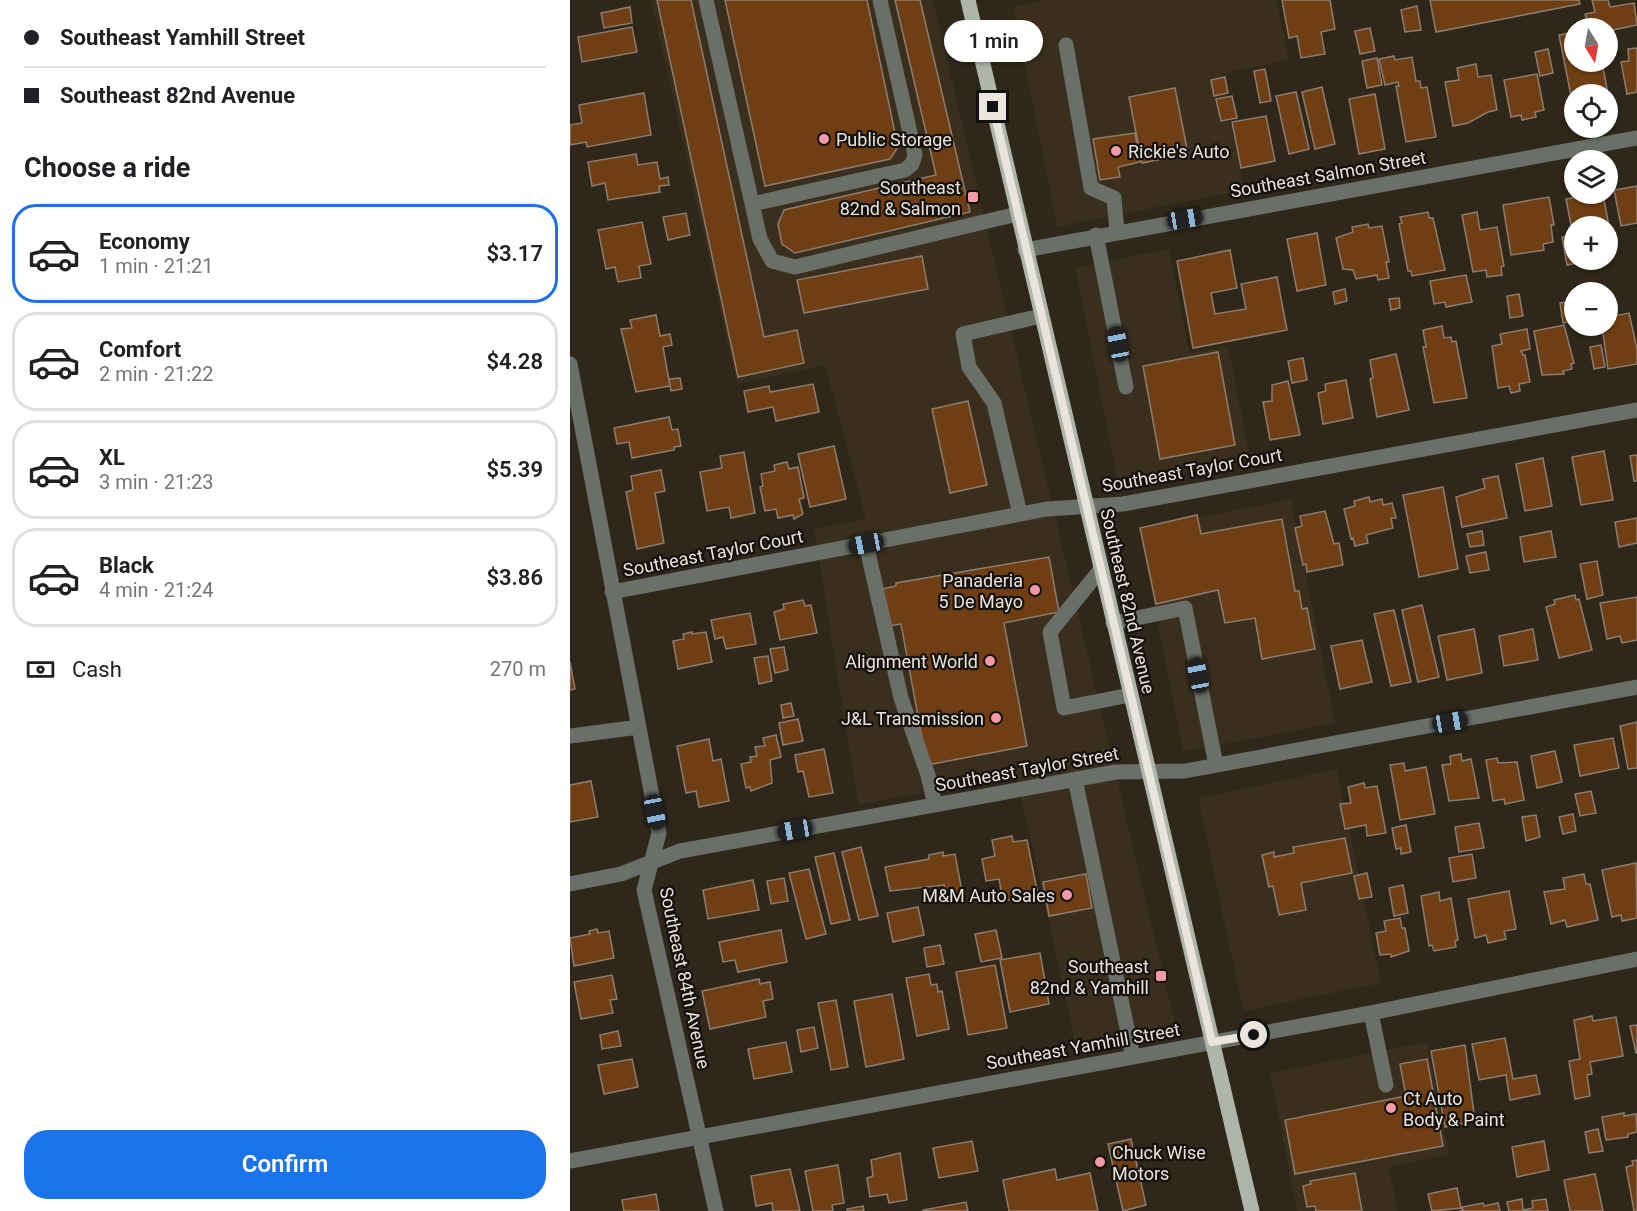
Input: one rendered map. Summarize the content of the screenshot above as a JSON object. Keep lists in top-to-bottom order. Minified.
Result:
{"streets":{"main road":["Southeast 82nd Avenue"],"street":["Southeast Salmon Street","Southeast Taylor Court","Southeast Taylor Street","Southeast 84th Avenue","Southeast Yamhill Street"]},"crossings":[["Southeast Salmon Street","Southeast 82nd Avenue"],["Southeast Taylor Court","Southeast 82nd Avenue"],["Southeast Taylor Court","Southeast 84th Avenue"],["Southeast 82nd Avenue","Southeast Taylor Street"],["Southeast 82nd Avenue","Southeast Yamhill Street"],["Southeast Taylor Street","Southeast 84th Avenue"],["Southeast 84th Avenue","Southeast Yamhill Street"]],"places":{"other":["Public Storage","Rickie's Auto","Panaderia 5 De Mayo","Alignment World","J&L Transmission","M&M Auto Sales","Ct Auto Body & Paint","Chuck Wise Motors"],"transit":["Southeast 82nd & Salmon","Southeast 82nd & Yamhill"]},"north":"bottom","page":{"banner":["Southeast Yamhill Street","Southeast 82nd Avenue"],"map_buttons":["+","−"],"bubble":"1 min","heading":"Choose a ride","list":[{"name":"Economy","note":"1 min · 21:21","value":"$3.17"},{"name":"Comfort","note":"2 min · 21:22","value":"$4.28"},{"name":"XL","note":"3 min · 21:23","value":"$5.39"},{"name":"Black","note":"4 min · 21:24","value":"$3.86"}],"pay":["Cash","270 m"],"buttons":"Confirm"}}
